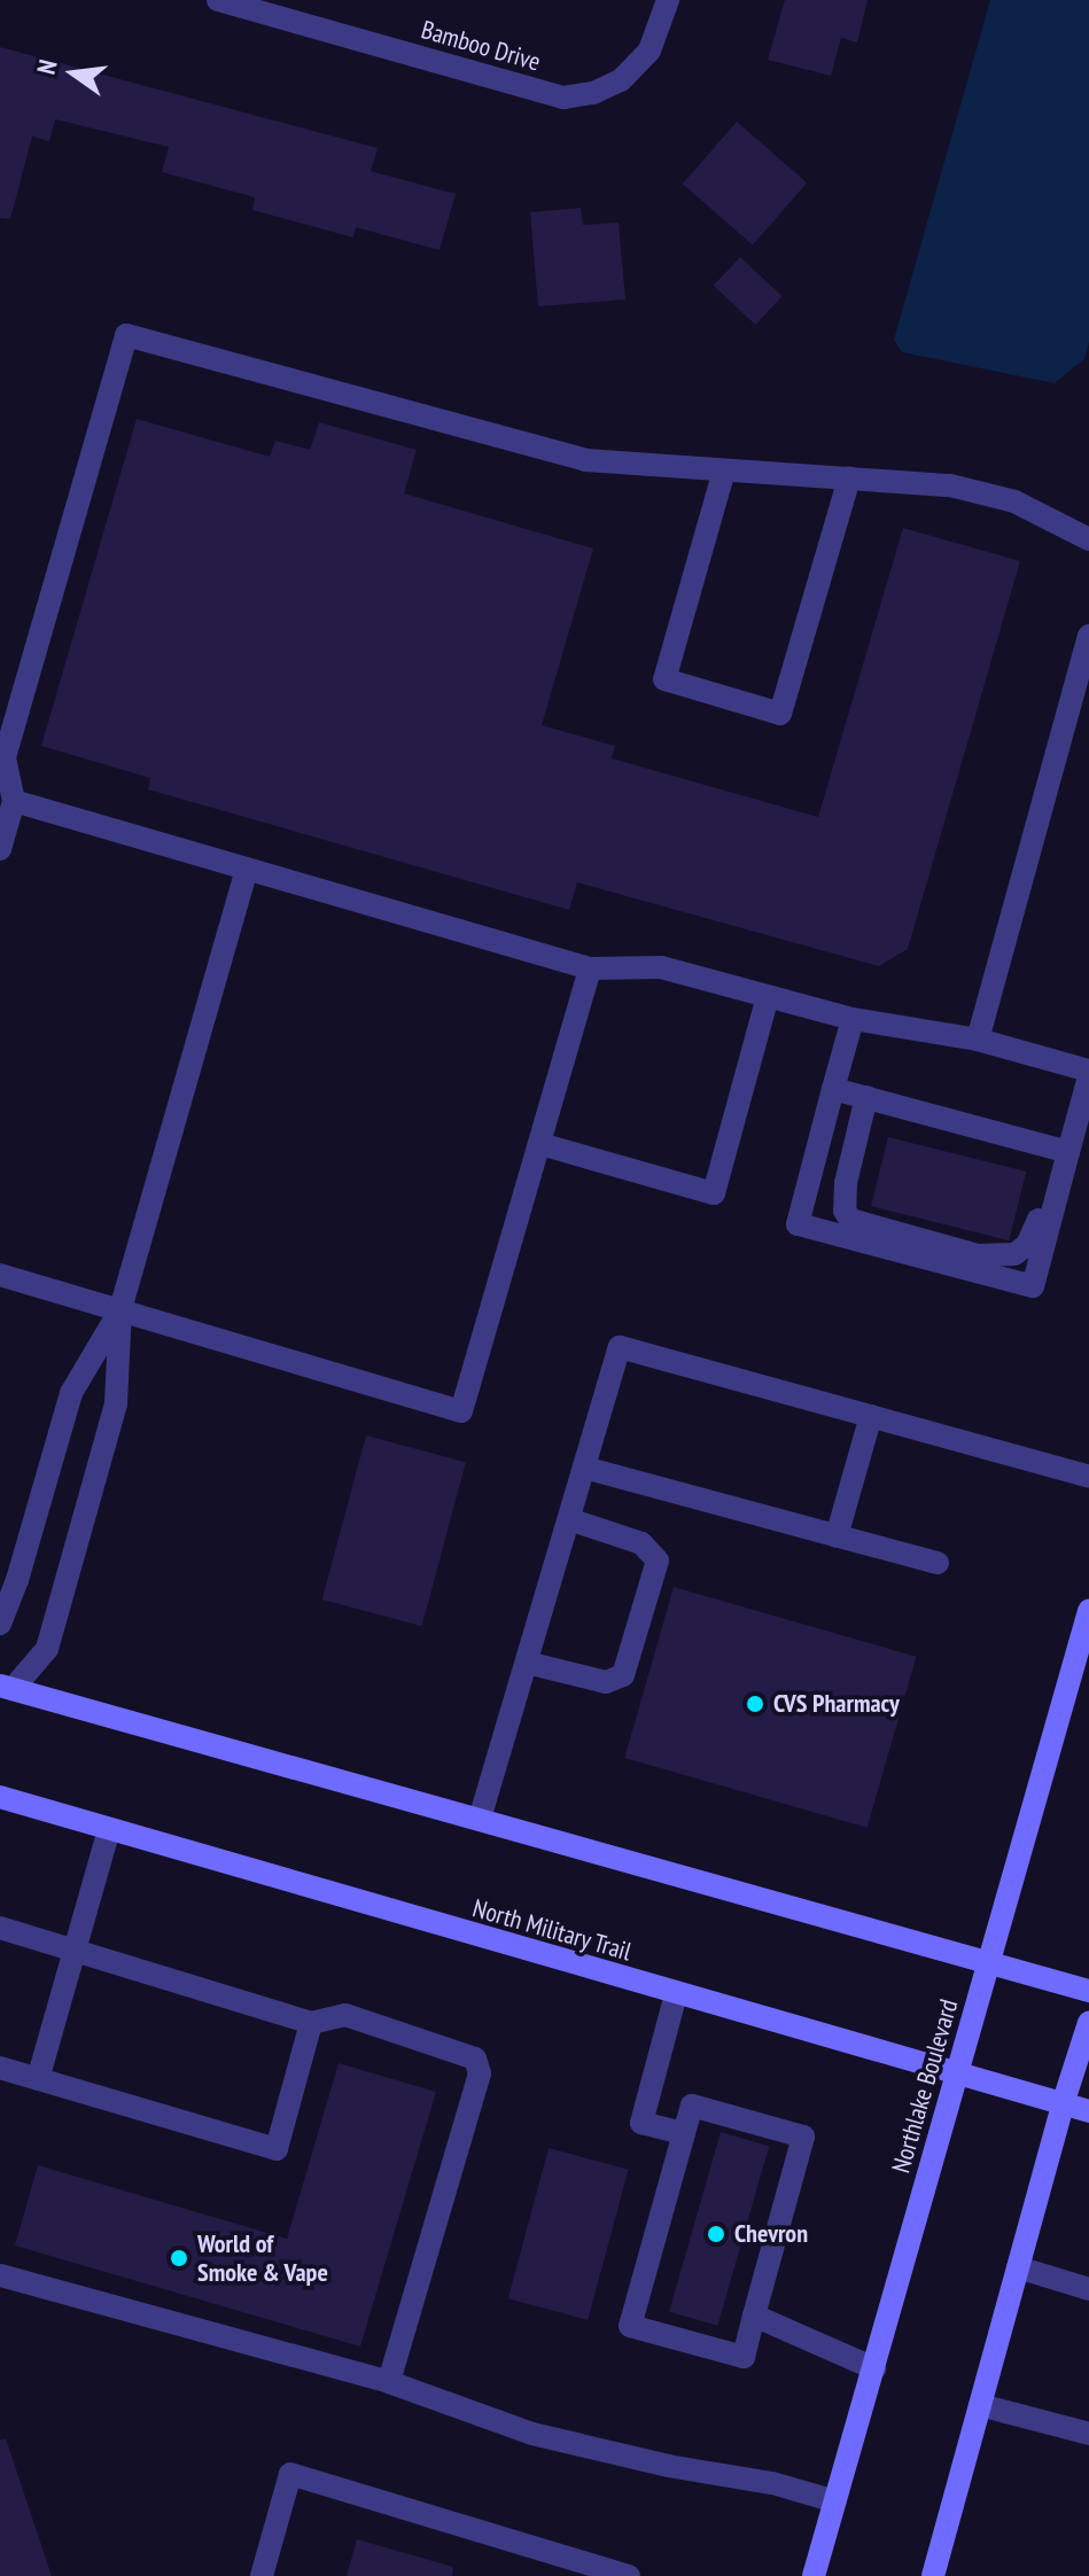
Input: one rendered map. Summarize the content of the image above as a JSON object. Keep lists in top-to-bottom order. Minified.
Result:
{"streets":{"main road":["North Military Trail","Northlake Boulevard"],"street":["Bamboo Drive"]},"crossings":[["North Military Trail","Northlake Boulevard"]],"places":["CVS Pharmacy","Chevron","World of Smoke & Vape"],"north":"left"}
